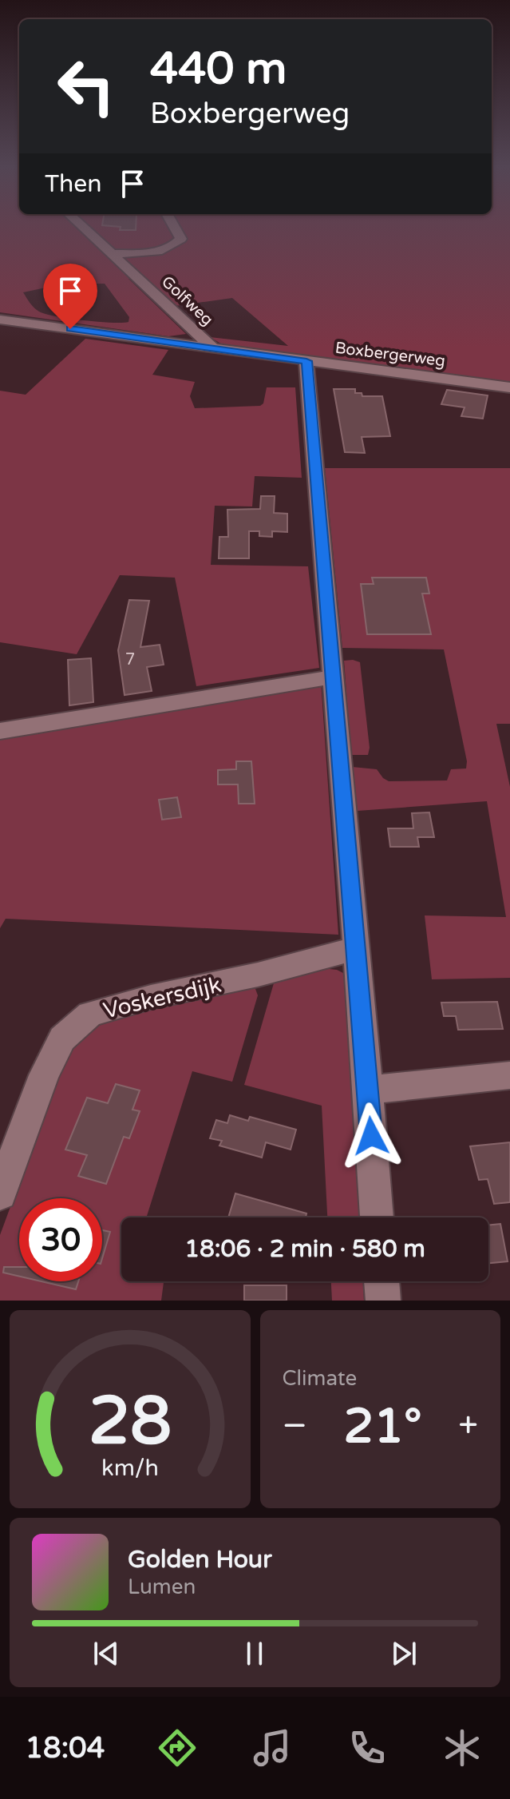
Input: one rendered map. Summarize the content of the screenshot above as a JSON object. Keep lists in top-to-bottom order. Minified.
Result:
{"streets":{"street":["Golfweg","Boxbergerweg","Voskersdijk"]},"crossings":[["Golfweg","Boxbergerweg"]],"house_numbers":["7"],"page":{"turn":["440 m","Boxbergerweg"],"then":"Then","limit":"30","trip":"18:06 · 2 min · 580 m","tile":"Climate","heat":["−","21°","+"],"song":["Golden Hour","Lumen"],"tabs":"18:04","gauge":["28","km/h"]}}
